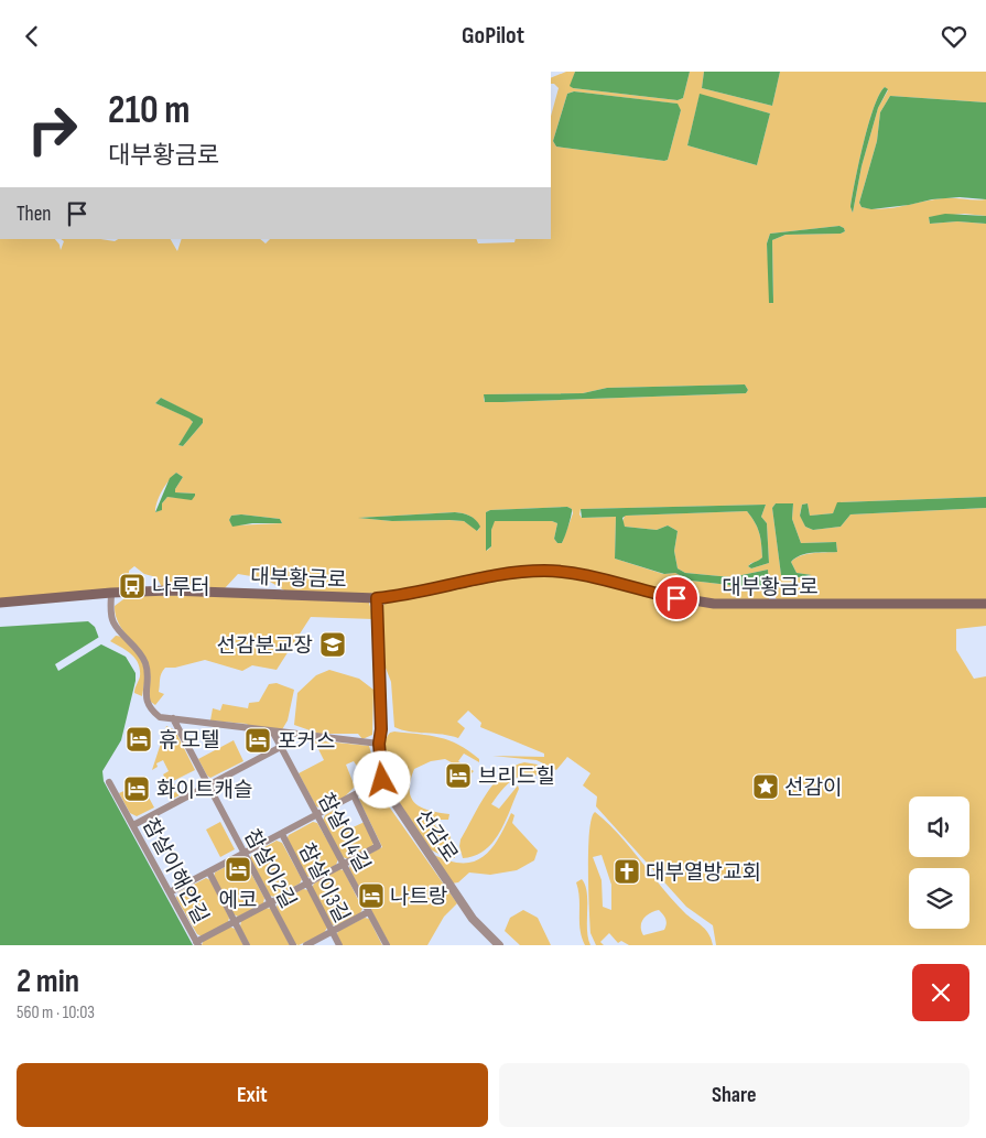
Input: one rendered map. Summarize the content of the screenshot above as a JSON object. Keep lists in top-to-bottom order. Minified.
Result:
{"streets":{"main road":["대부황금로"],"street":["참살이4길","선감로","참살이2길","참살이해안길","참살이3길"]},"crossings":[["대부황금로","선감로"]],"places":{"bus stop":["나루터"],"school or university":["선감분교장"],"hotel":["휴 모텔","포커스","브리드힐","화이트캐슬","에코","나트랑"],"place":["선감이"],"church":["대부열방교회"]},"page":{"header":"GoPilot","turn":["210 m","대부황금로"],"then":"Then","heading":["2 min","560 m · 10:03"],"buttons":["Exit","Share"]}}
